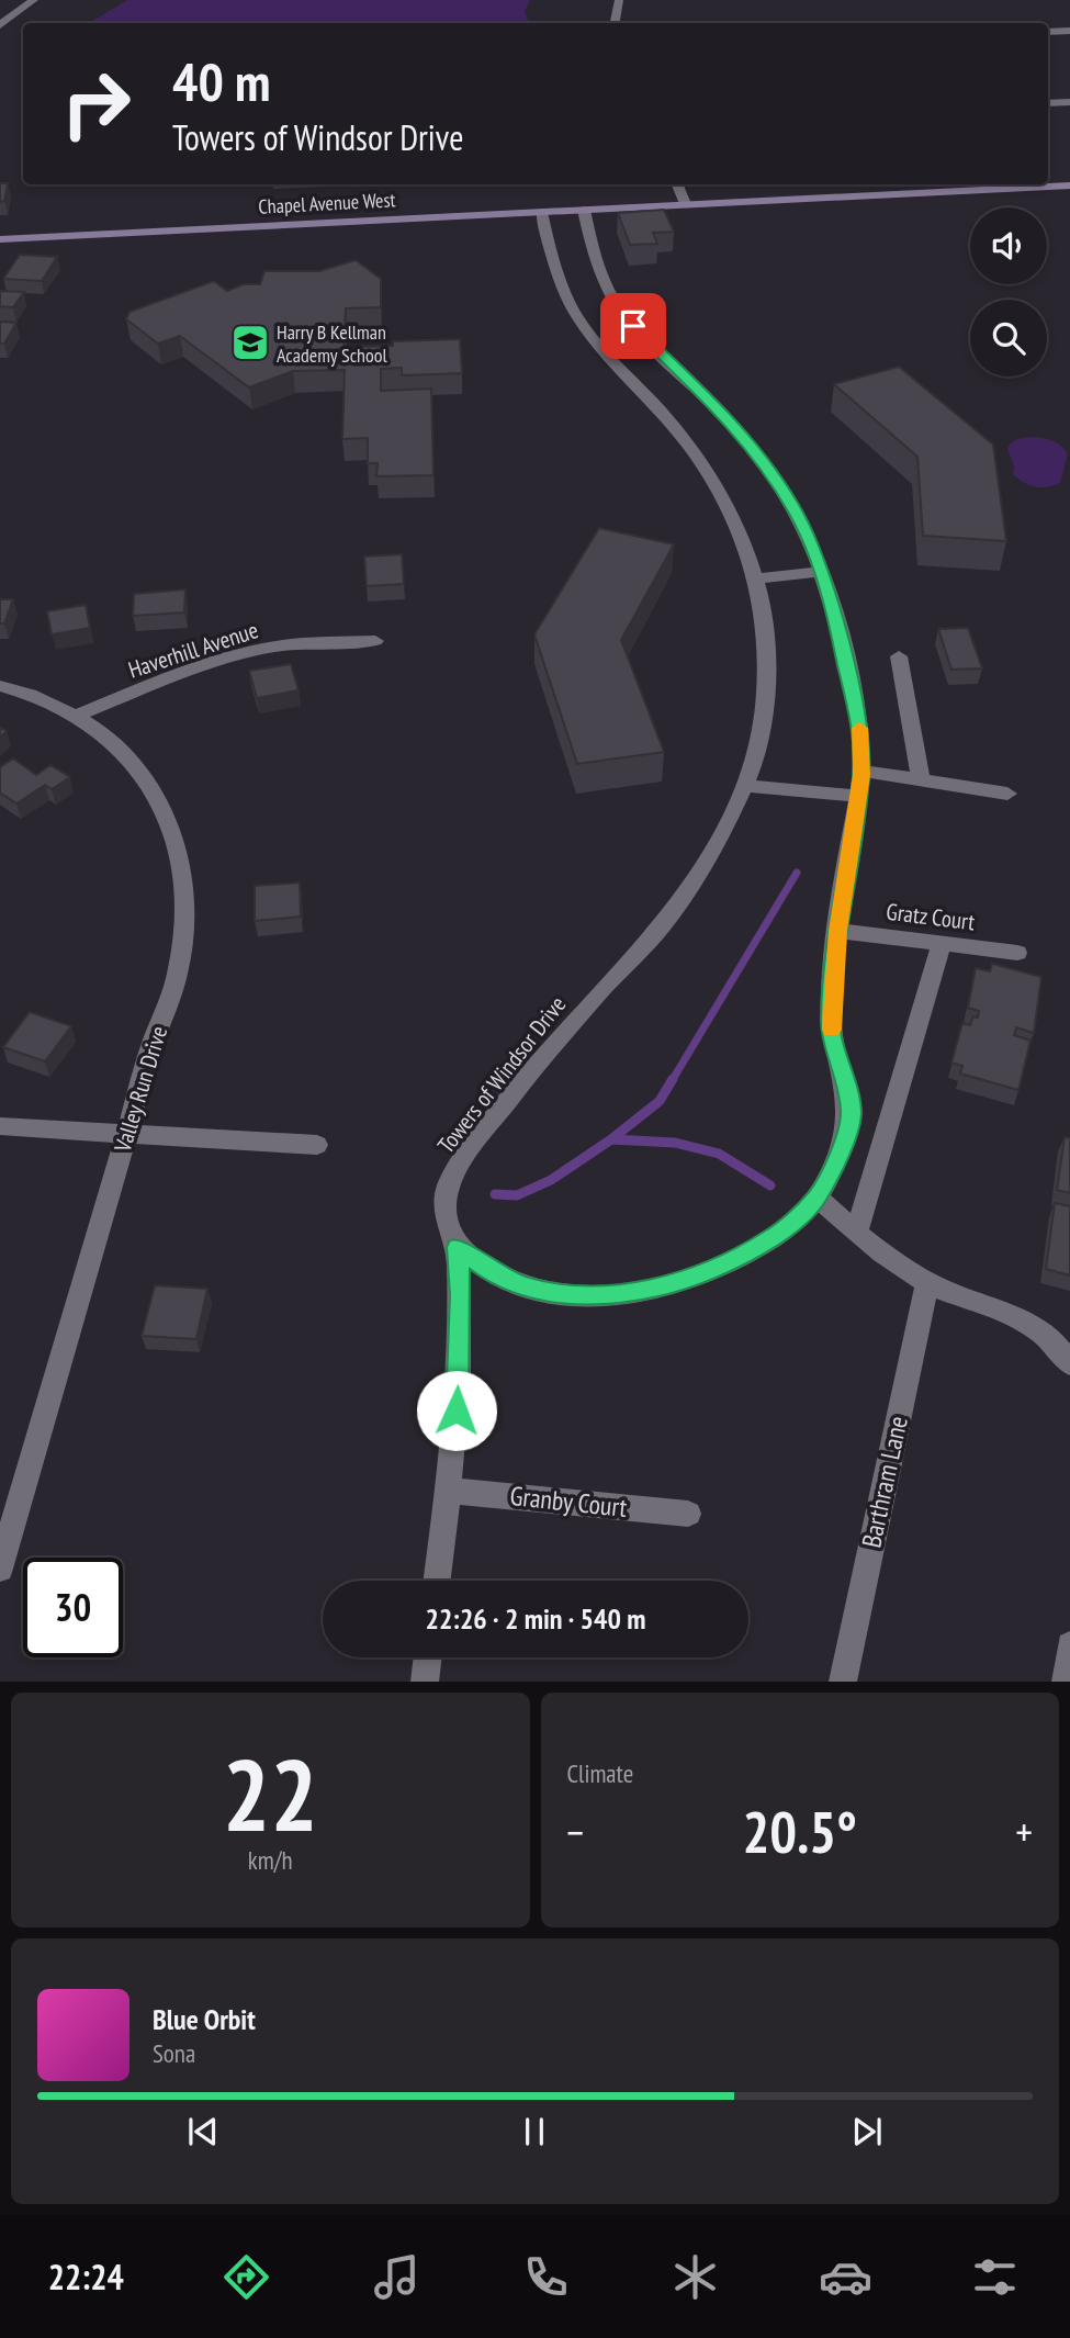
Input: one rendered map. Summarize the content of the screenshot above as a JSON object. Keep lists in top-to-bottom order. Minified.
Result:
{"streets":{"main road":["Chapel Avenue West"],"street":["Haverhill Avenue","Gratz Court","Towers of Windsor Drive","Valley Run Drive","Barthram Lane","Granby Court"]},"crossings":[["Chapel Avenue West","Towers of Windsor Drive"],["Haverhill Avenue","Valley Run Drive"],["Towers of Windsor Drive","Granby Court"]],"places":{"school or university":["Harry B Kellman Academy School"]},"page":{"turn":["40 m","Towers of Windsor Drive"],"limit":"30","trip":"22:26 · 2 min · 540 m","tile":[["22","km/h"],"Climate"],"heat":["−","20.5°","+"],"song":["Blue Orbit","Sona"],"tabs":"22:24"}}
